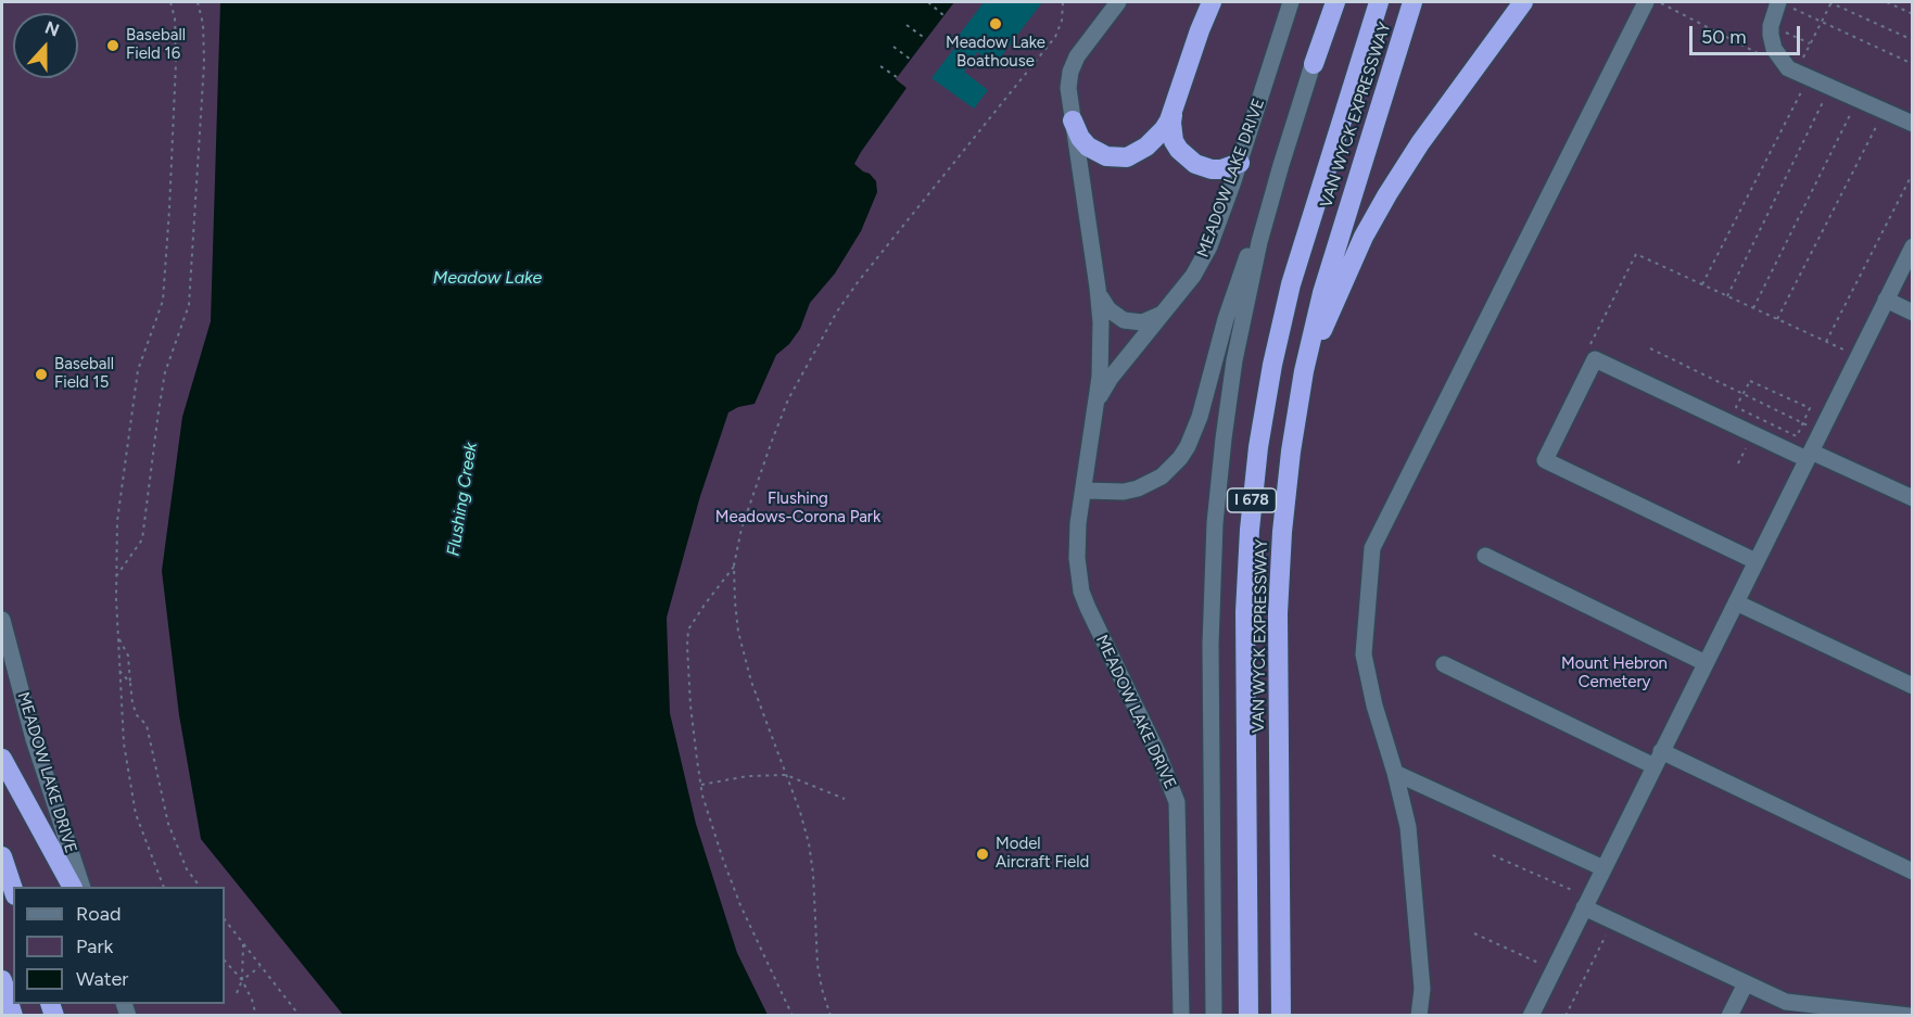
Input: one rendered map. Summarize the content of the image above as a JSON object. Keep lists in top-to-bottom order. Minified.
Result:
{"streets":{"highway":["VAN WYCK EXPRESSWAY","I 678"],"street":["MEADOW LAKE DRIVE"]},"water":["Meadow Lake","Flushing Creek"],"parks":["Flushing Meadows-Corona Park","Mount Hebron Cemetery"],"places":["Meadow Lake Boathouse","Baseball Field 16","Baseball Field 15","Model Aircraft Field"],"legend":["Road","Park","Water"],"scale_bar":"50 m","north":"top"}
